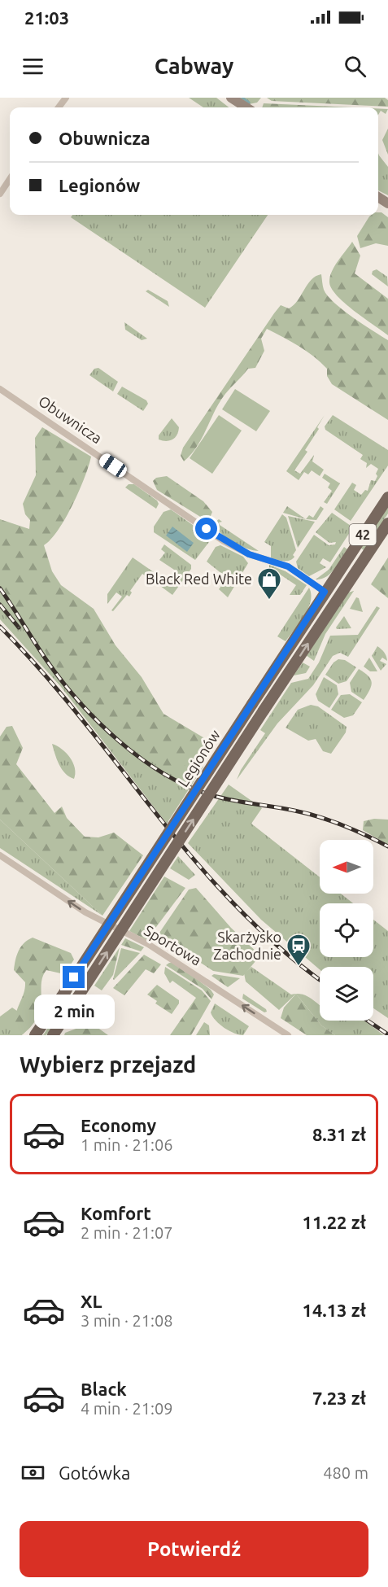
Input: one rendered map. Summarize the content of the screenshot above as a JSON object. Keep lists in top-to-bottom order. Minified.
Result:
{"streets":{"main road":["42","Legionów"],"street":["Obuwnicza","Sportowa"]},"crossings":[["Obuwnicza","Legionów"]],"one_way":["Sportowa"],"places":{"shop":["Black Red White"],"station":["Skarżysko Zachodnie"]},"north":"left","page":{"status":"21:03","header":"Cabway","banner":["Obuwnicza","Legionów"],"bubble":"2 min","heading":"Wybierz przejazd","list":[{"name":"Economy","note":"1 min · 21:06","value":"8.31 zł"},{"name":"Komfort","note":"2 min · 21:07","value":"11.22 zł"},{"name":"XL","note":"3 min · 21:08","value":"14.13 zł"},{"name":"Black","note":"4 min · 21:09","value":"7.23 zł"}],"pay":["Gotówka","480 m"],"buttons":"Potwierdź"}}
